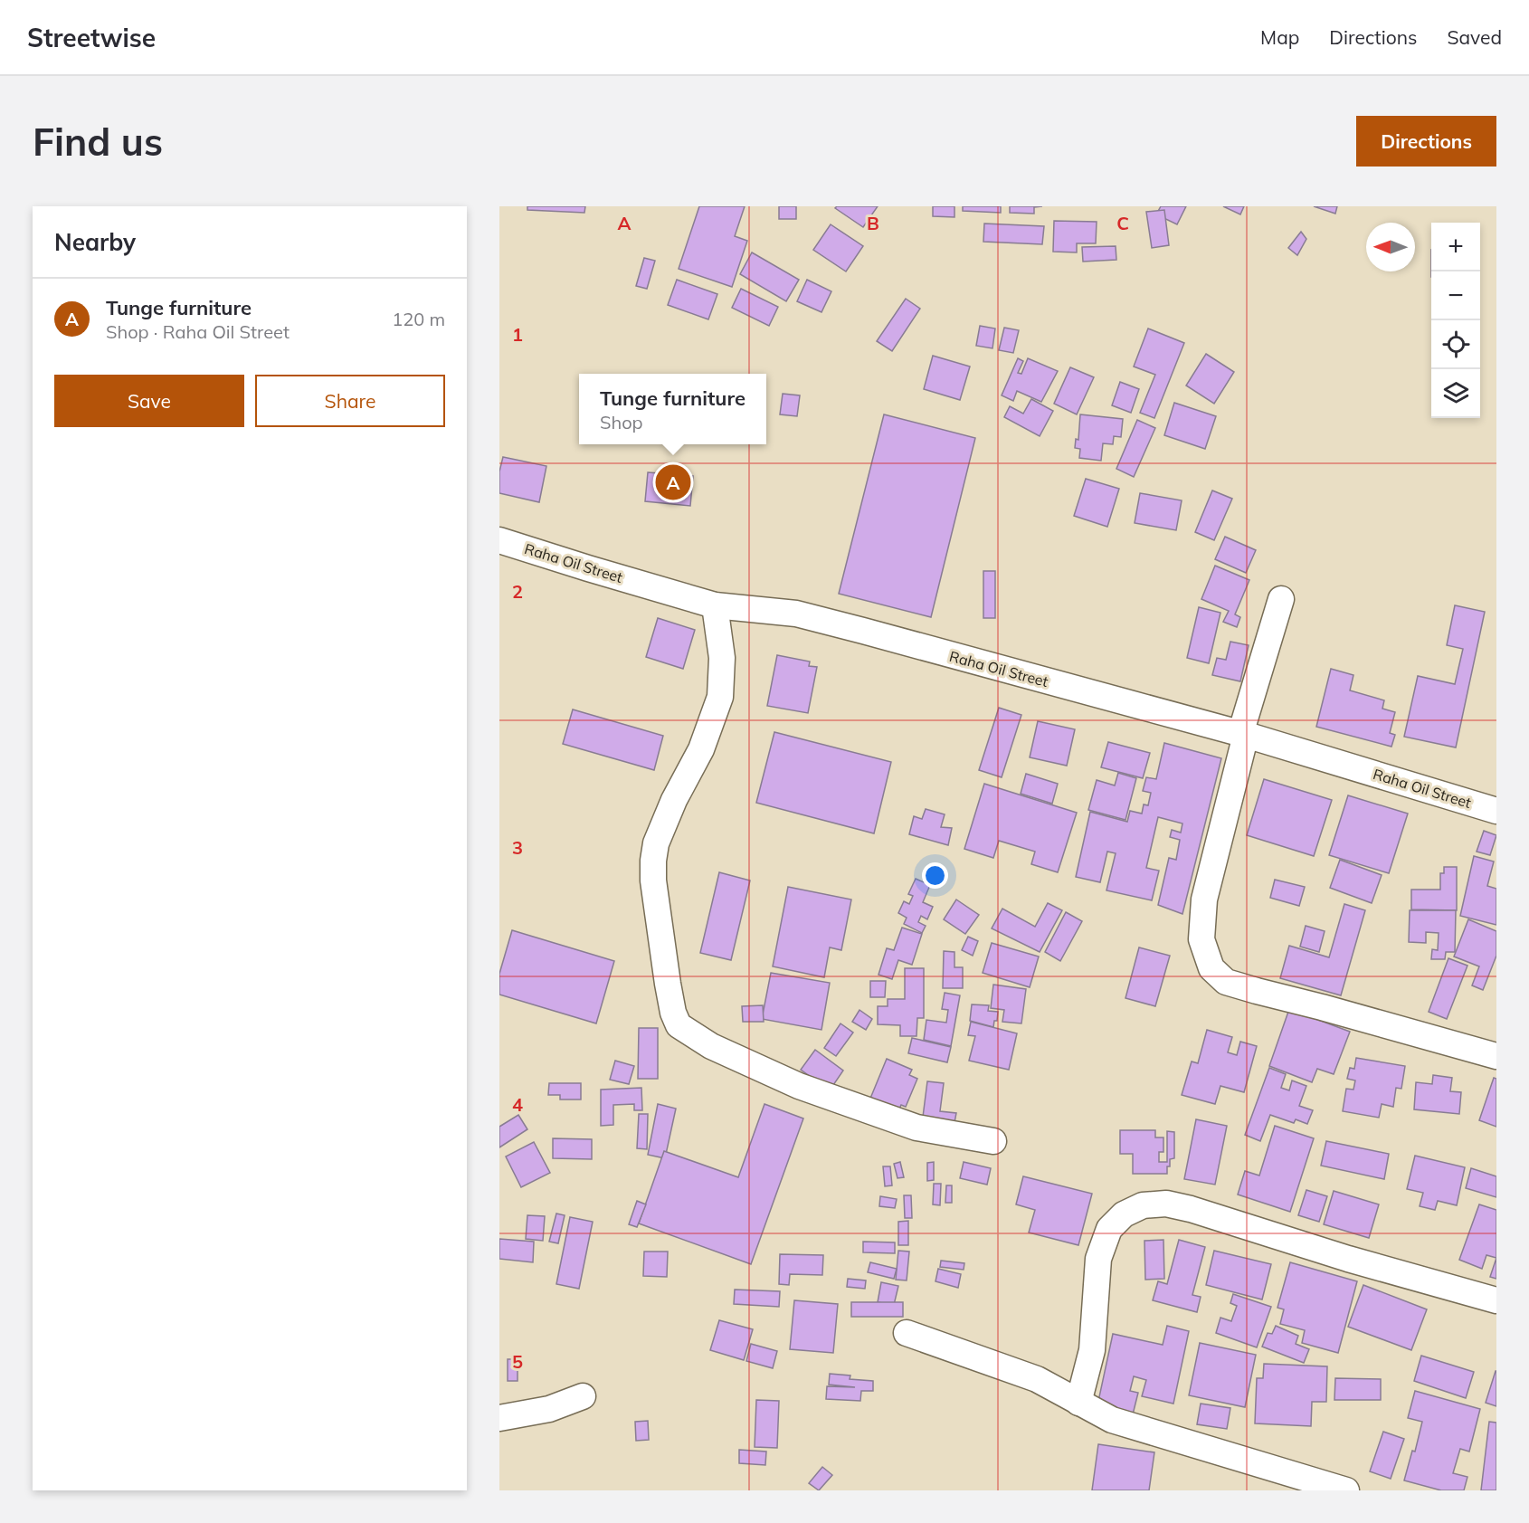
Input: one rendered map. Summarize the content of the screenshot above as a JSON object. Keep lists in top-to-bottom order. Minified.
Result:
{"streets":{"street":["Raha Oil Street"]},"north":"left","page":{"header":"Streetwise","nav":["Map","Directions","Saved"],"buttons":["Directions",["Save","Share"]],"title":"Find us","heading":"Nearby","map_buttons":["+","−"],"list":[{"mark":"A","name":"Tunge furniture","note":"Shop · Raha Oil Street","value":"120 m"}],"popup":["Tunge furniture","Shop"],"pins":"A"},"grid":{"columns":["A","B","C"],"rows":["1","2","3","4","5"]}}
